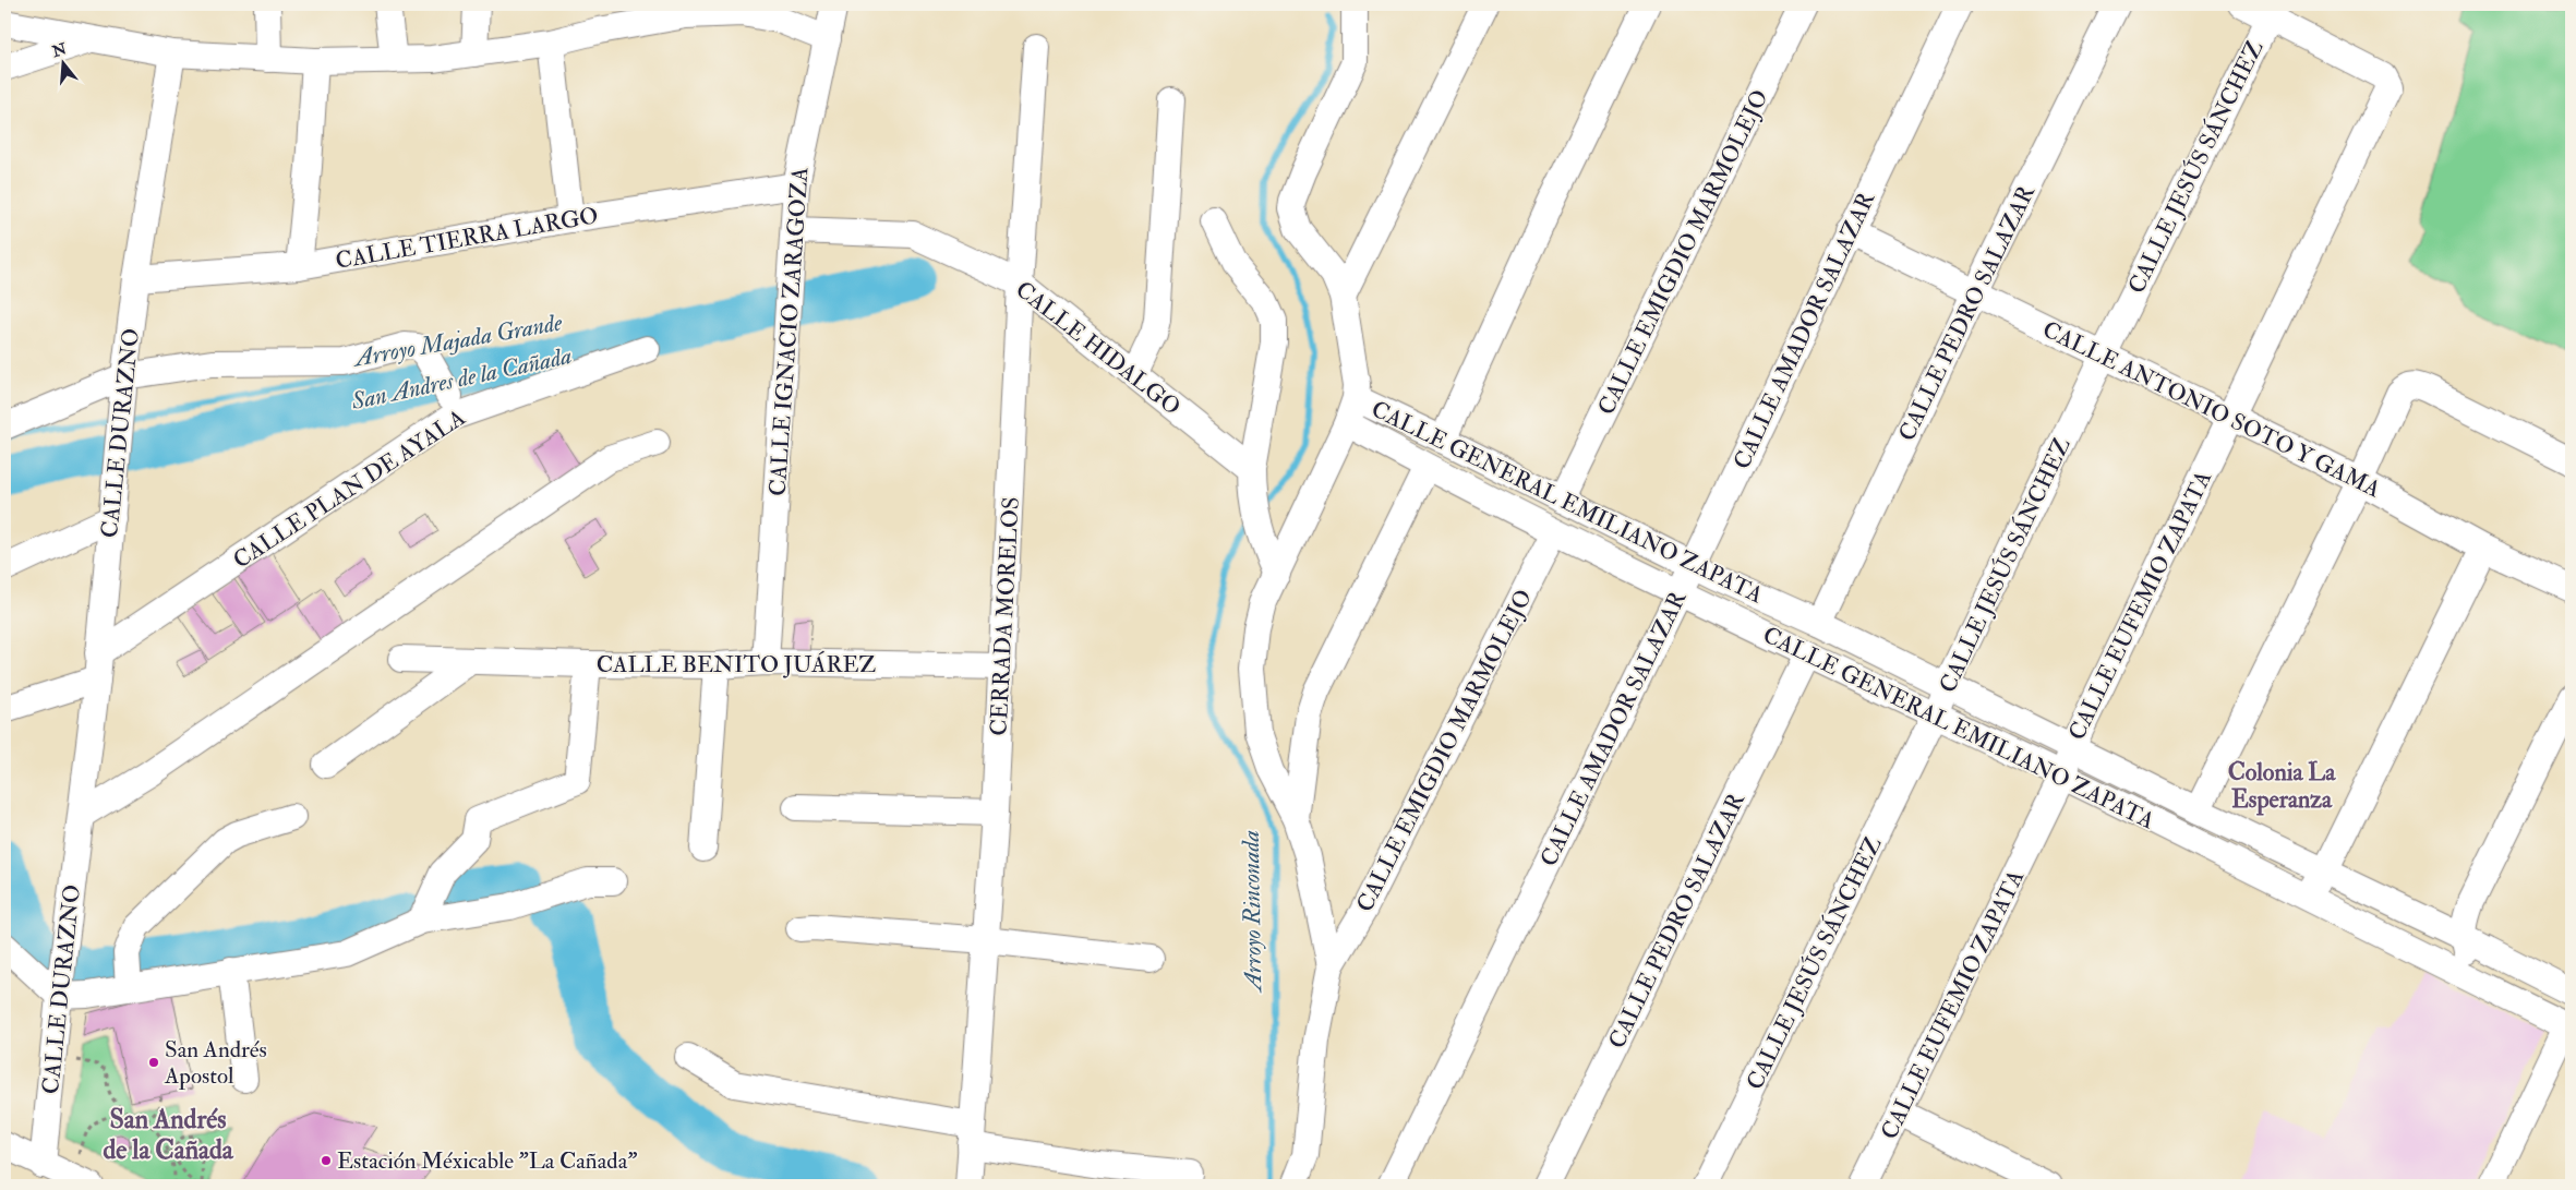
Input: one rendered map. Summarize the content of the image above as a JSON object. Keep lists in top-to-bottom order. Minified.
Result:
{"streets":{"street":["CALLE JESÚS SÁNCHEZ","CALLE TIERRA LARGO","CALLE EMIGDIO MARMOLEJO","CALLE PEDRO SALAZAR","CALLE AMADOR SALAZAR","CALLE IGNACIO ZARAGOZA","CALLE HIDALGO","CALLE ANTONIO SOTO Y GAMA","CALLE DURAZNO","CALLE PLAN DE AYALA","CALLE GENERAL EMILIANO ZAPATA","CALLE EUFEMIO ZAPATA","CERRADA MORELOS","CALLE BENITO JUÁREZ"]},"crossings":[["CALLE JESÚS SÁNCHEZ","CALLE ANTONIO SOTO Y GAMA"],["CALLE JESÚS SÁNCHEZ","CALLE GENERAL EMILIANO ZAPATA"],["CALLE JESÚS SÁNCHEZ","CALLE EUFEMIO ZAPATA"],["CALLE TIERRA LARGO","CALLE IGNACIO ZARAGOZA"],["CALLE TIERRA LARGO","CALLE DURAZNO"],["CALLE EMIGDIO MARMOLEJO","CALLE GENERAL EMILIANO ZAPATA"],["CALLE PEDRO SALAZAR","CALLE ANTONIO SOTO Y GAMA"],["CALLE PEDRO SALAZAR","CALLE GENERAL EMILIANO ZAPATA"],["CALLE AMADOR SALAZAR","CALLE ANTONIO SOTO Y GAMA"],["CALLE AMADOR SALAZAR","CALLE GENERAL EMILIANO ZAPATA"],["CALLE IGNACIO ZARAGOZA","CALLE HIDALGO"],["CALLE IGNACIO ZARAGOZA","CALLE BENITO JUÁREZ"],["CALLE HIDALGO","CERRADA MORELOS"],["CALLE ANTONIO SOTO Y GAMA","CALLE EUFEMIO ZAPATA"],["CALLE DURAZNO","CALLE PLAN DE AYALA"],["CALLE GENERAL EMILIANO ZAPATA","CALLE EUFEMIO ZAPATA"],["CERRADA MORELOS","CALLE BENITO JUÁREZ"]],"districts":["Colonia La Esperanza","San Andrés de la Cañada"],"water":["Arroyo Majada Grande","San Andres de la Cañada","Arroyo Rinconada"],"places":["San Andrés Apostol","Estación Méxicable \"La Cañada\""],"north":"top"}
